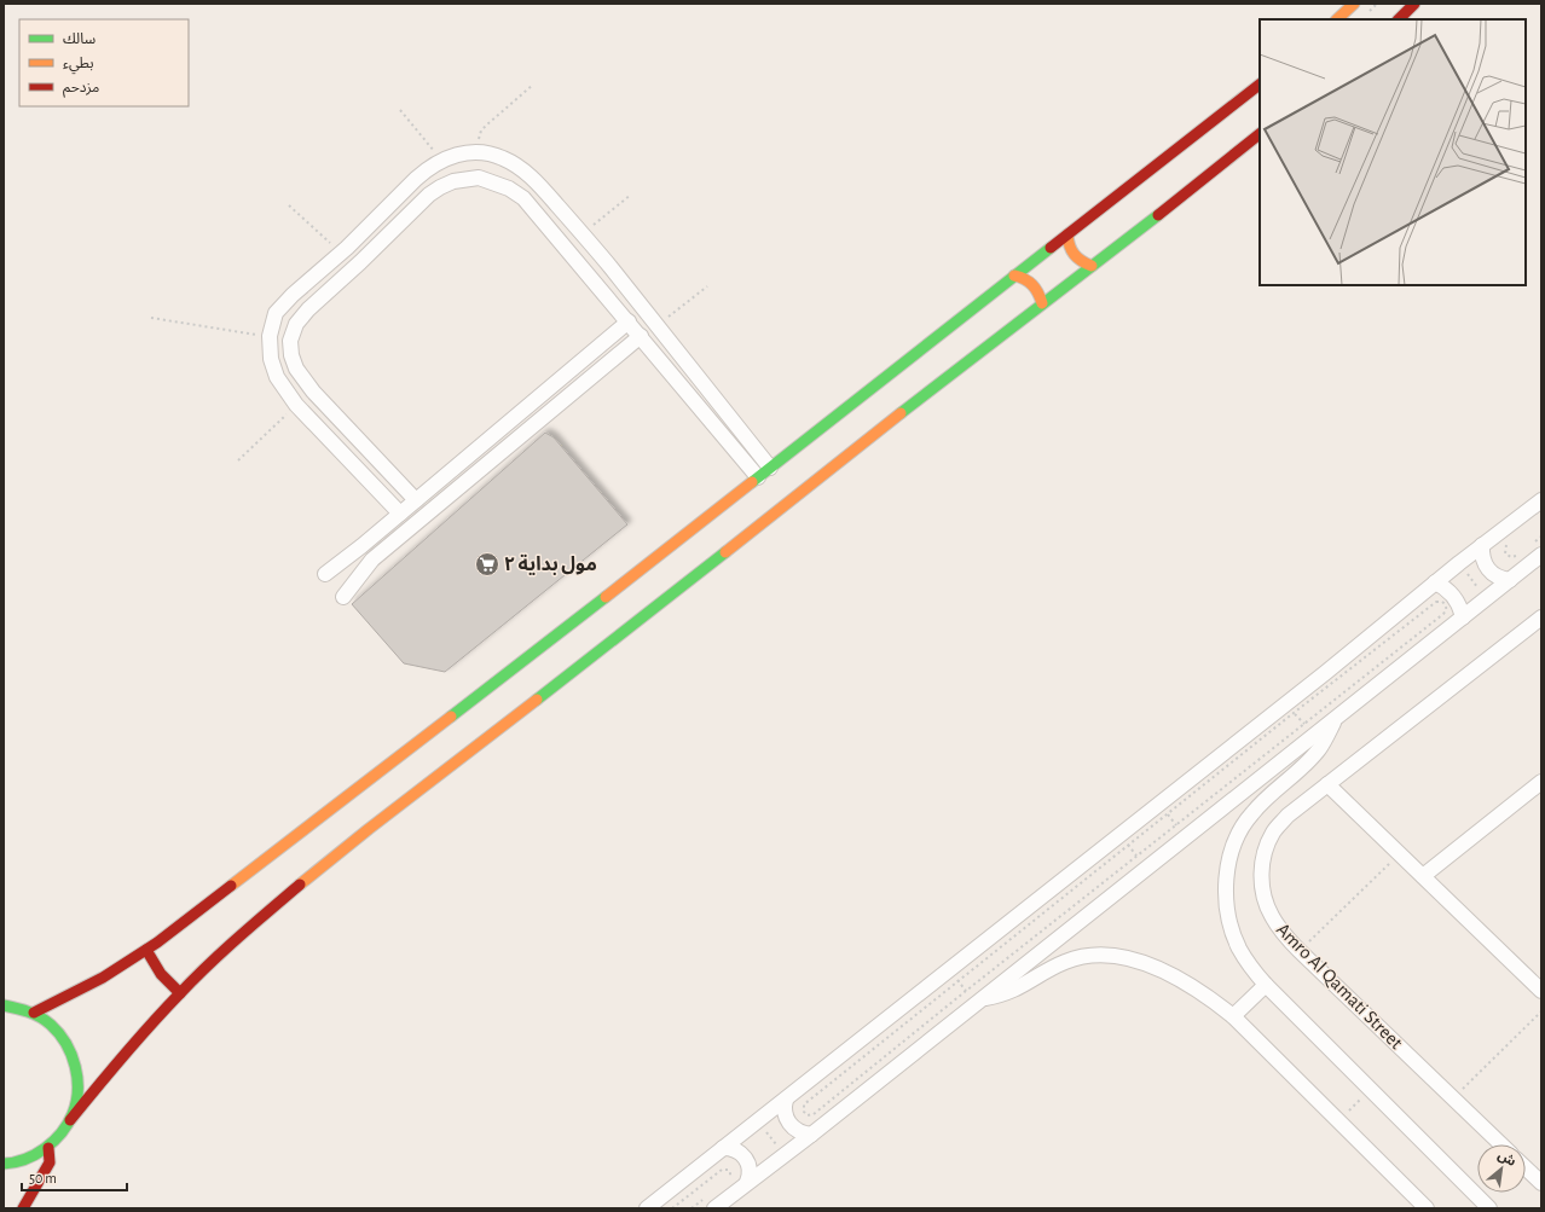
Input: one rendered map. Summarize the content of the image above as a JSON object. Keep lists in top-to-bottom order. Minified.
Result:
{"streets":{"street":["Amro Al Qamati Street"]},"places":{"supermarket":["مول بداية ۲"]},"legend":["سالك","بطيء","مزدحم"],"scale_bar":"50 m","north":"top right"}
